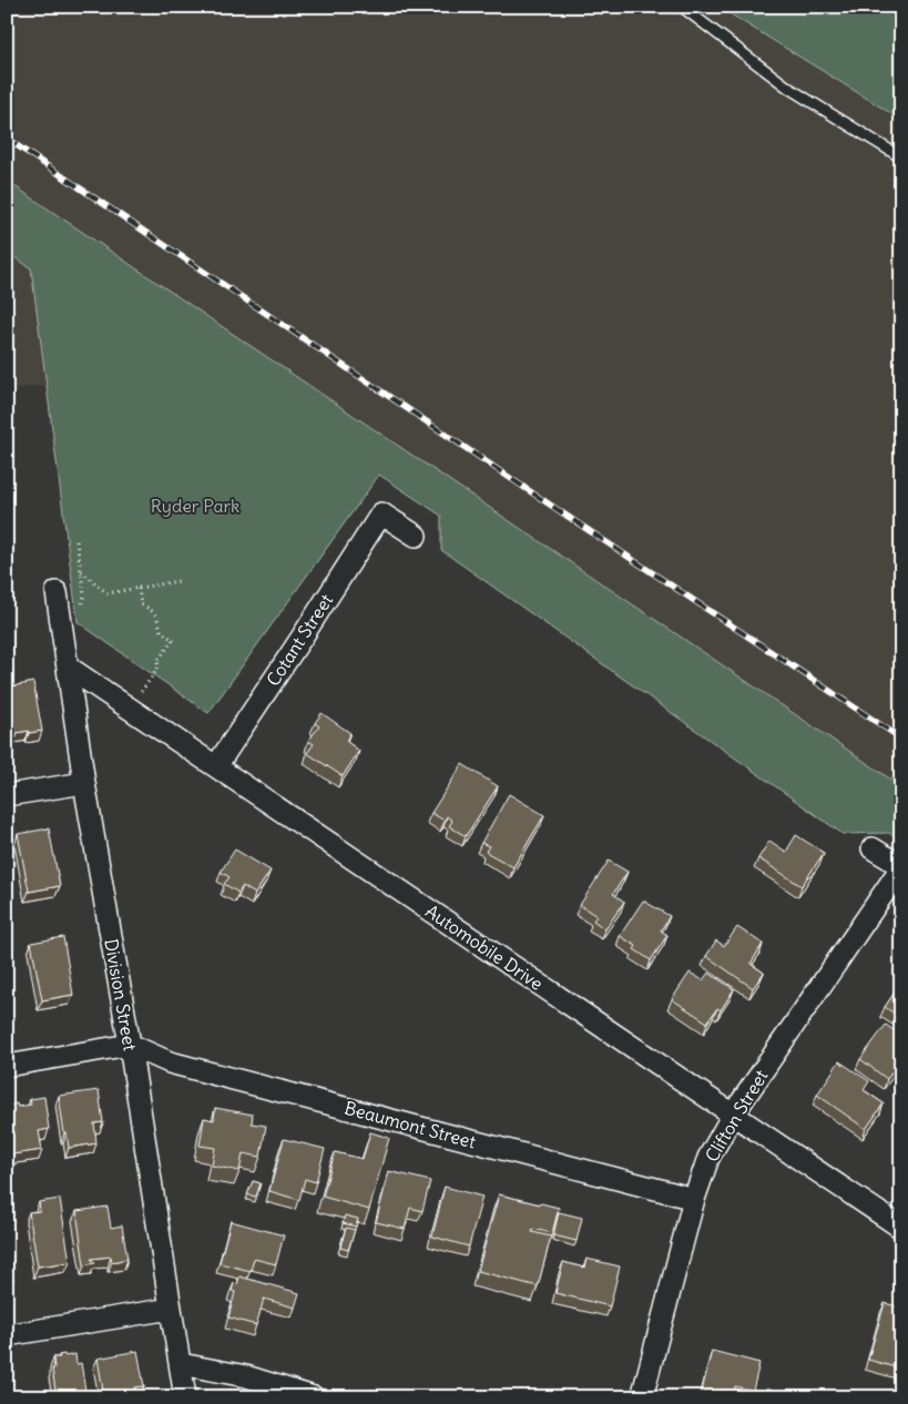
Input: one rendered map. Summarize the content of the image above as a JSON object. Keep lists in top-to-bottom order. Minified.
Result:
{"streets":{"street":["Cotant Street","Automobile Drive","Division Street","Clifton Street","Beaumont Street"]},"crossings":[["Cotant Street","Automobile Drive"],["Automobile Drive","Division Street"],["Automobile Drive","Clifton Street"],["Division Street","Beaumont Street"],["Clifton Street","Beaumont Street"]],"parks":["Ryder Park"]}
